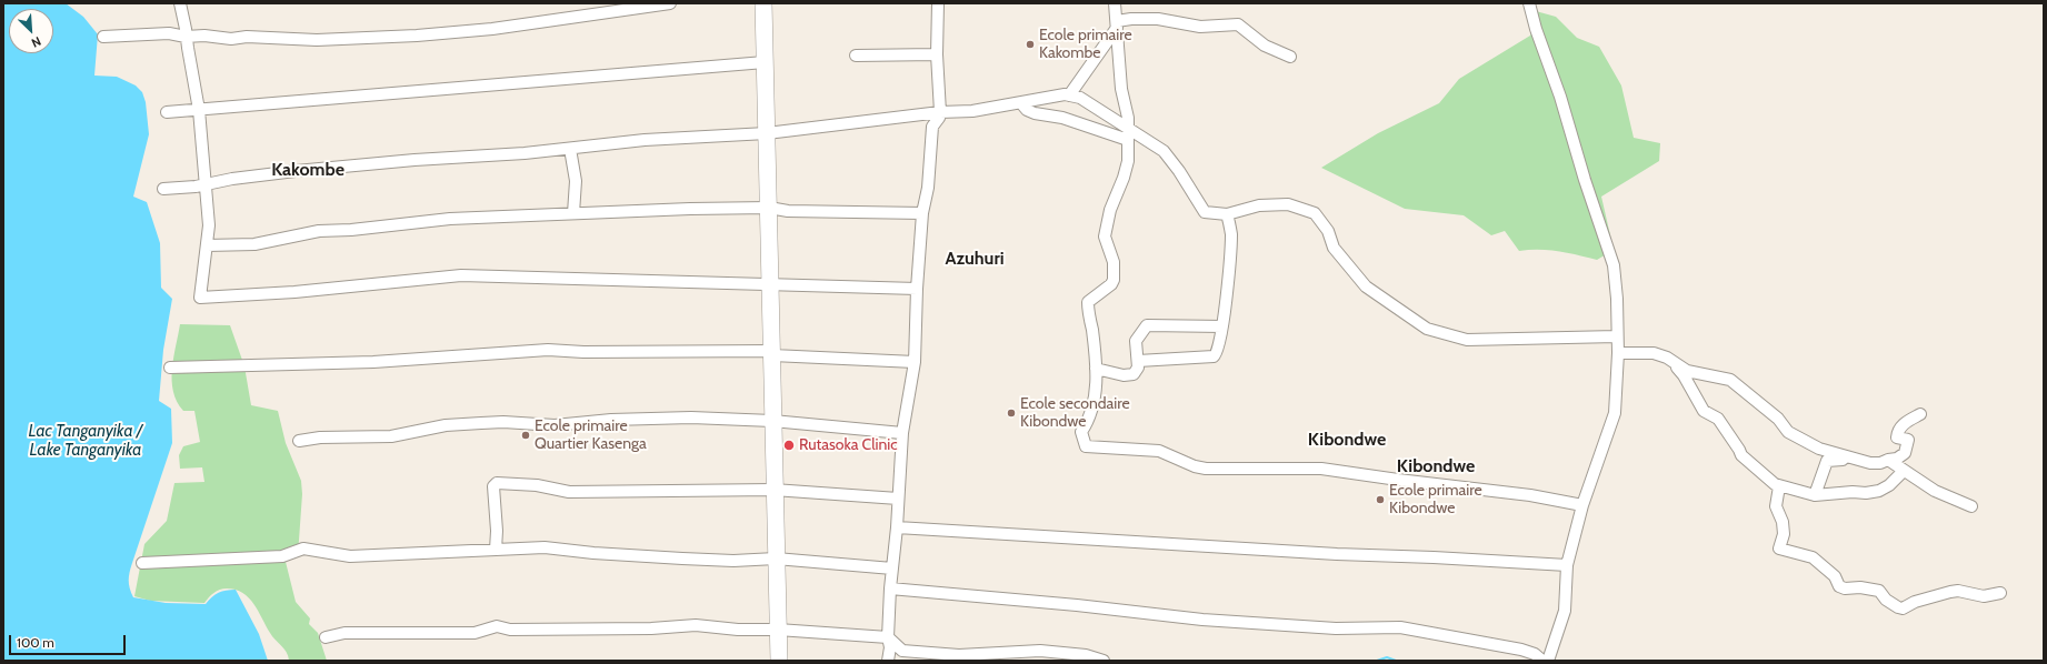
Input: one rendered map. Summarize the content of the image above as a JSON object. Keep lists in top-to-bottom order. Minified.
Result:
{"districts":["Kakombe","Azuhuri","Kibondwe","Kibondwe"],"water":["Lac Tanganyika / Lake Tanganyika"],"places":["Ecole primaire Kakombe","Ecole secondaire Kibondwe","Ecole primaire Quartier Kasenga","Rutasoka Clinic","Ecole primaire Kibondwe"],"scale_bar":"100 m","north":"bottom right"}
